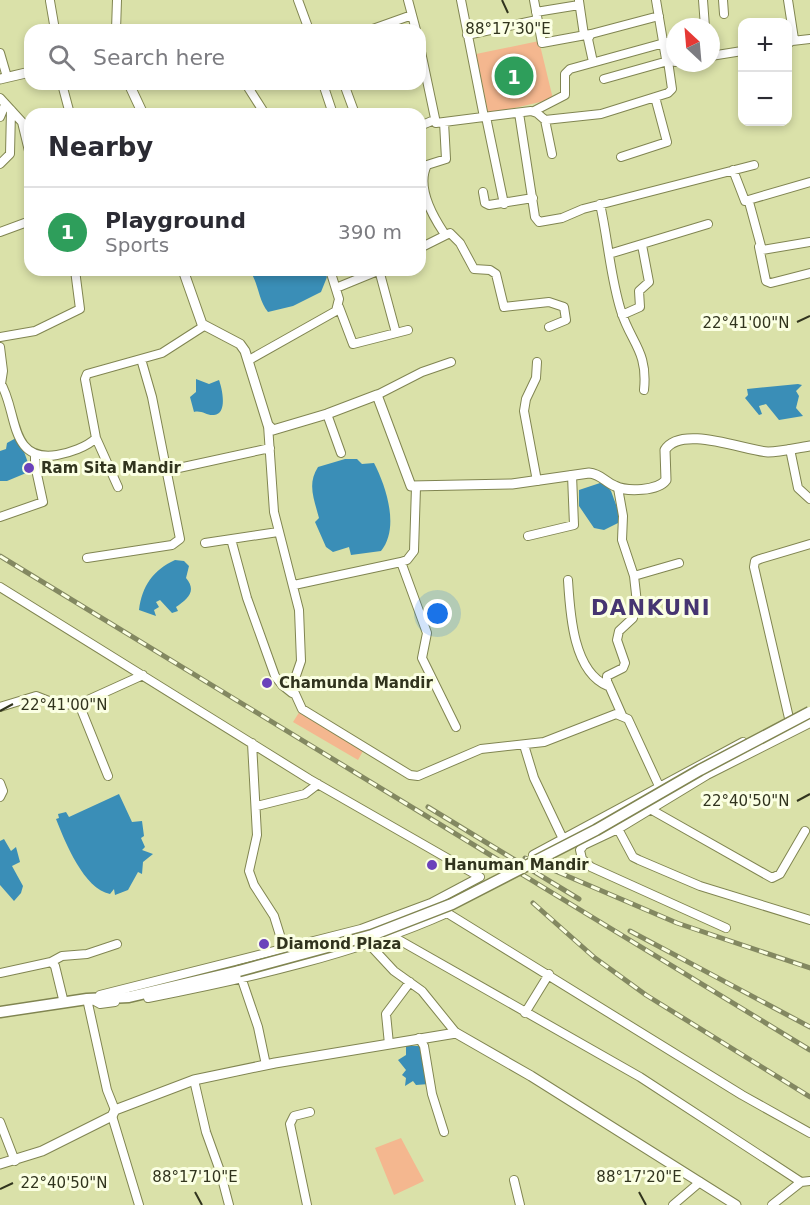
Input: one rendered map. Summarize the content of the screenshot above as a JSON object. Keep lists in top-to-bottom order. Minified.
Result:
{"districts":["DANKUNI"],"places":["Ram Sita Mandir","Chamunda Mandir","Hanuman Mandir","Diamond Plaza"],"north":"top left","page":{"map_buttons":["+","−"],"search":"Search here","pins":"1","heading":"Nearby","list":[{"mark":"1","name":"Playground","note":"Sports","value":"390 m"}]},"coordinates":["88°17'30\"E","22°41'00\"N","22°40'50\"N","88°17'10\"E","88°17'20\"E"]}
